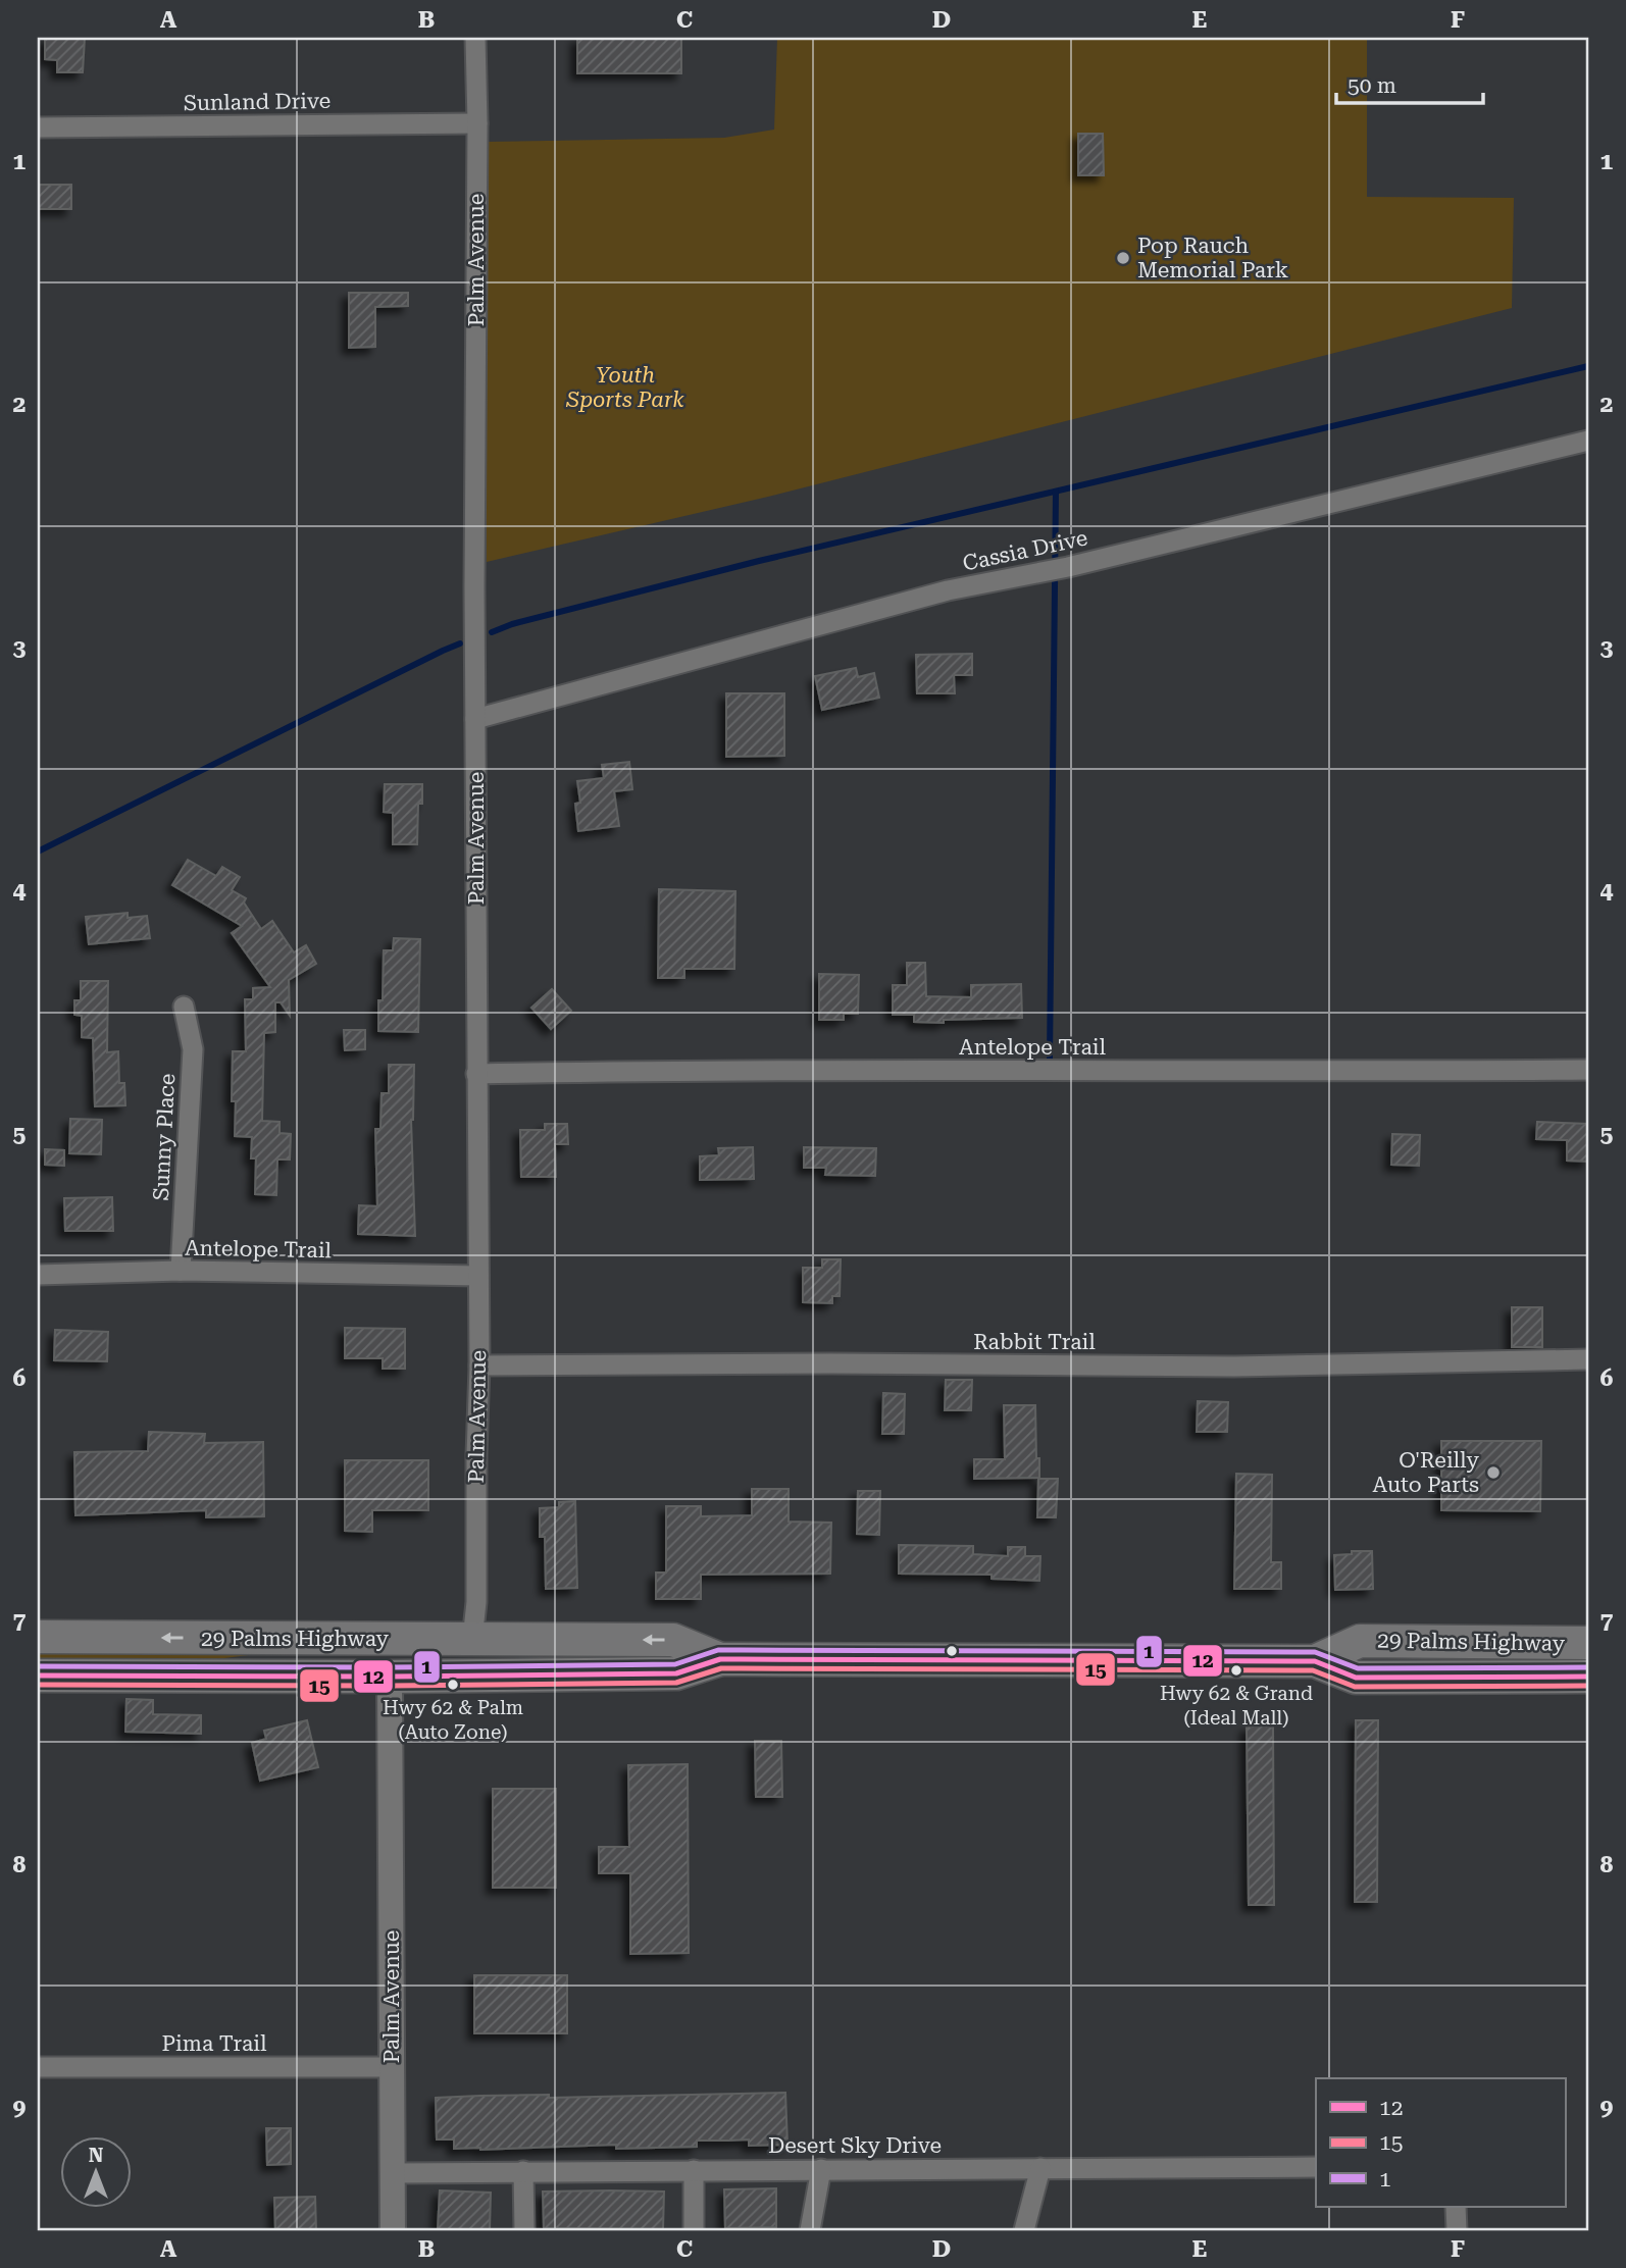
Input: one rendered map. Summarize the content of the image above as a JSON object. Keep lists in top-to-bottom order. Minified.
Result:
{"streets":{"main road":["29 Palms Highway"],"street":["Sunland Drive","Palm Avenue","Cassia Drive","Antelope Trail","Sunny Place","Rabbit Trail","Pima Trail","Desert Sky Drive"]},"crossings":[["Sunland Drive","Palm Avenue"],["Palm Avenue","Cassia Drive"],["Palm Avenue","Antelope Trail"],["Palm Avenue","Rabbit Trail"],["Palm Avenue","29 Palms Highway"],["Palm Avenue","Pima Trail"],["Palm Avenue","Desert Sky Drive"],["Antelope Trail","Sunny Place"]],"parks":["Youth Sports Park"],"places":["Pop Rauch Memorial Park","O'Reilly Auto Parts","Hwy 62 & Grand (Ideal Mall)","Hwy 62 & Palm (Auto Zone)"],"lines":["transit line 1","transit line 12","transit line 15"],"legend":["12","15","1"],"scale_bar":"50 m","north":"top","grid":{"columns":["A","B","C","D","E","F"],"rows":["1","2","3","4","5","6","7","8","9"]}}
